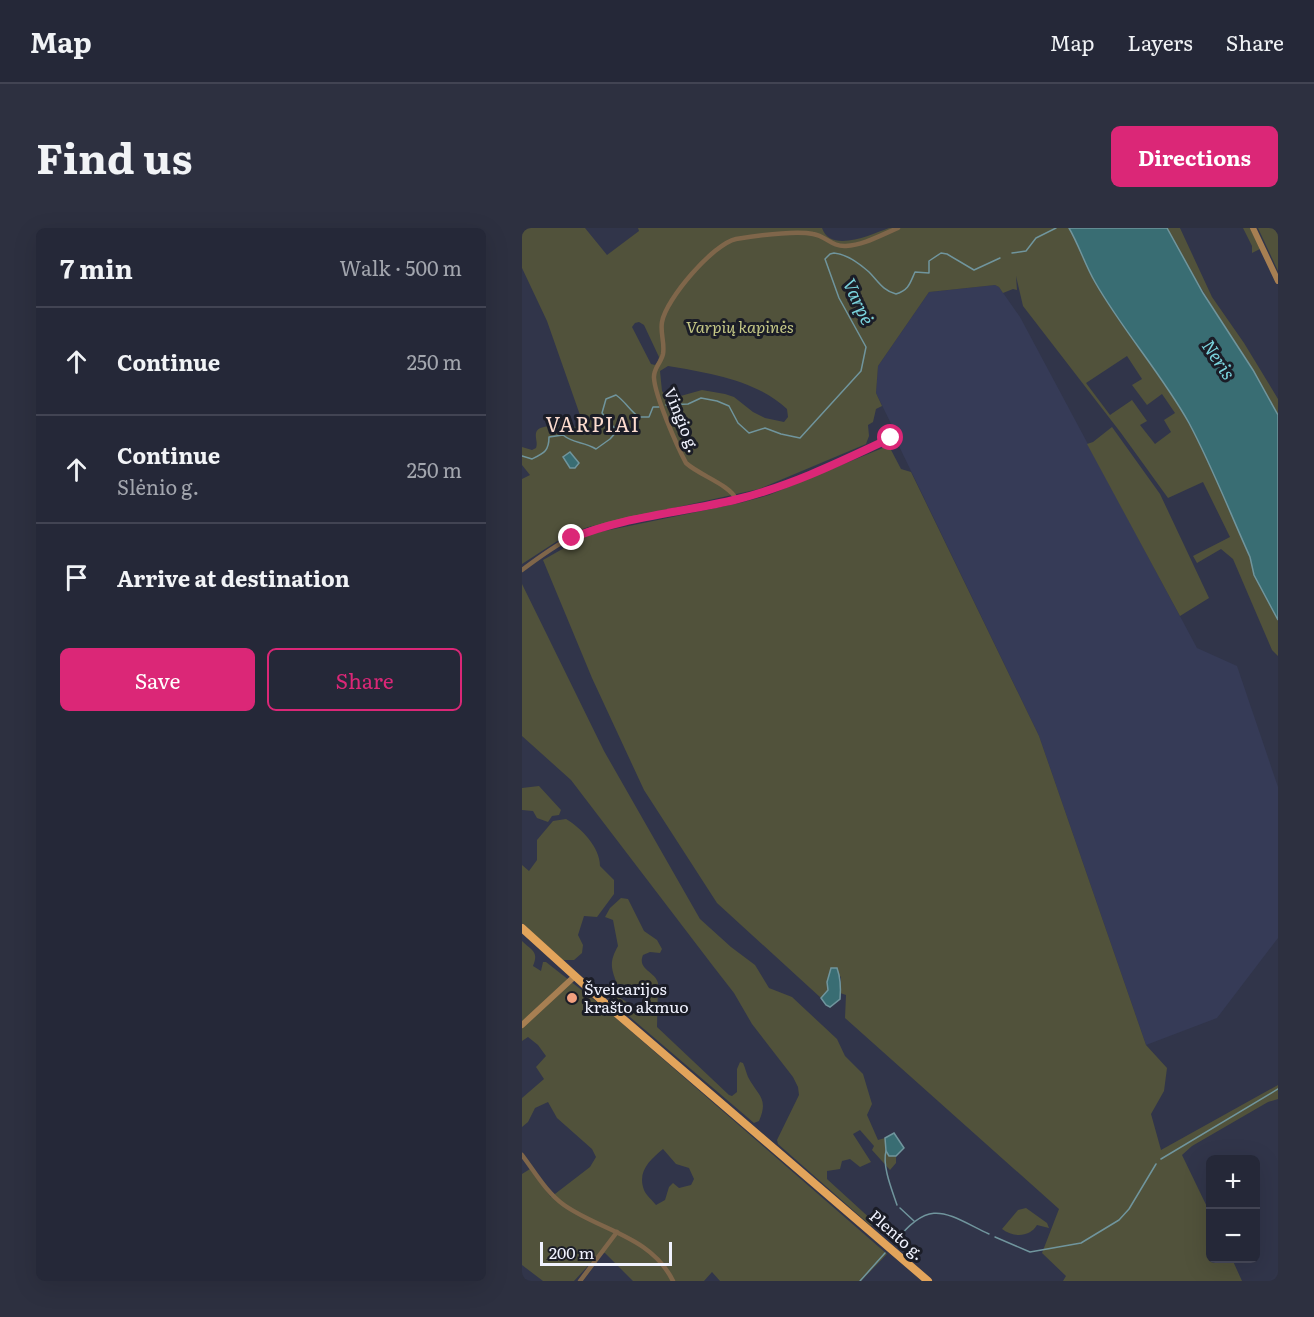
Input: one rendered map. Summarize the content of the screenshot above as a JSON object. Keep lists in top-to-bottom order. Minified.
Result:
{"streets":{"highway":["Plento g."],"street":["Vingio g."]},"districts":["VARPIAI"],"water":["Varpė","Neris"],"parks":["Varpių kapinės"],"places":["Šveicarijos krašto akmuo"],"scale_bar":"200 m","page":{"header":"Map","nav":["Map","Layers","Share"],"title":"Find us","buttons":["Directions",["Save","Share"]],"heading":["7 min","Walk · 500 m"],"list":[["Continue","250 m"],["Continue","Slėnio g.","250 m"],"Arrive at destination"],"map_buttons":["+","−"],"scale":"200 m"}}
